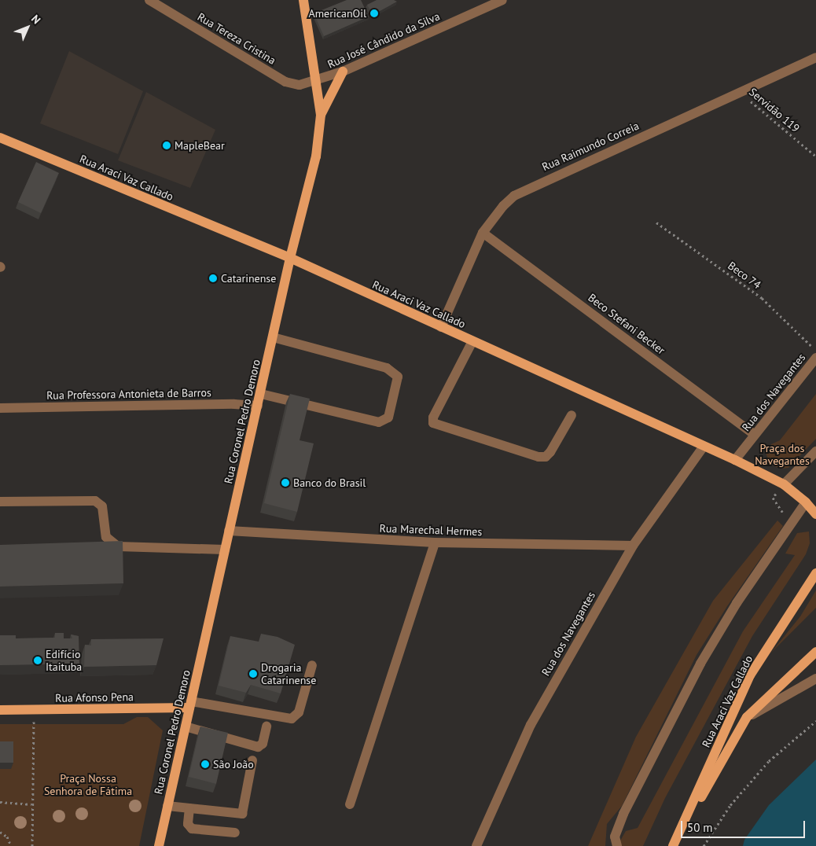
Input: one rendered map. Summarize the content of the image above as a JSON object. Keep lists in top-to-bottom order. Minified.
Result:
{"streets":{"main road":["Rua Araci Vaz Callado","Rua Coronel Pedro Demoro","Rua Afonso Pena"],"street":["Rua Tereza Cristina","Rua José Cândido da Silva","Rua Raimundo Correia","Beco Stefani Becker","Rua dos Navegantes","Rua Professora Antonieta de Barros","Rua Marechal Hermes"],"path":["Servidão 119","Beco 74"]},"crossings":[["Rua Tereza Cristina","Rua José Cândido da Silva"],["Rua Tereza Cristina","Rua Coronel Pedro Demoro"],["Rua José Cândido da Silva","Rua Coronel Pedro Demoro"],["Servidão 119","Rua Raimundo Correia"],["Rua Raimundo Correia","Rua Araci Vaz Callado"],["Rua Raimundo Correia","Beco Stefani Becker"],["Rua Araci Vaz Callado","Rua dos Navegantes"],["Rua Araci Vaz Callado","Rua Coronel Pedro Demoro"],["Beco Stefani Becker","Rua dos Navegantes"],["Rua dos Navegantes","Rua Marechal Hermes"],["Rua Professora Antonieta de Barros","Rua Coronel Pedro Demoro"],["Rua Coronel Pedro Demoro","Rua Marechal Hermes"],["Rua Coronel Pedro Demoro","Rua Afonso Pena"]],"parks":["Praça dos Navegantes","Praça Nossa Senhora de Fátima"],"places":["AmericanOil","MapleBear","Catarinense","Banco do Brasil","Edifício Itaituba","Drogaria Catarinense","São João"],"scale_bar":"50 m","north":"top right"}
